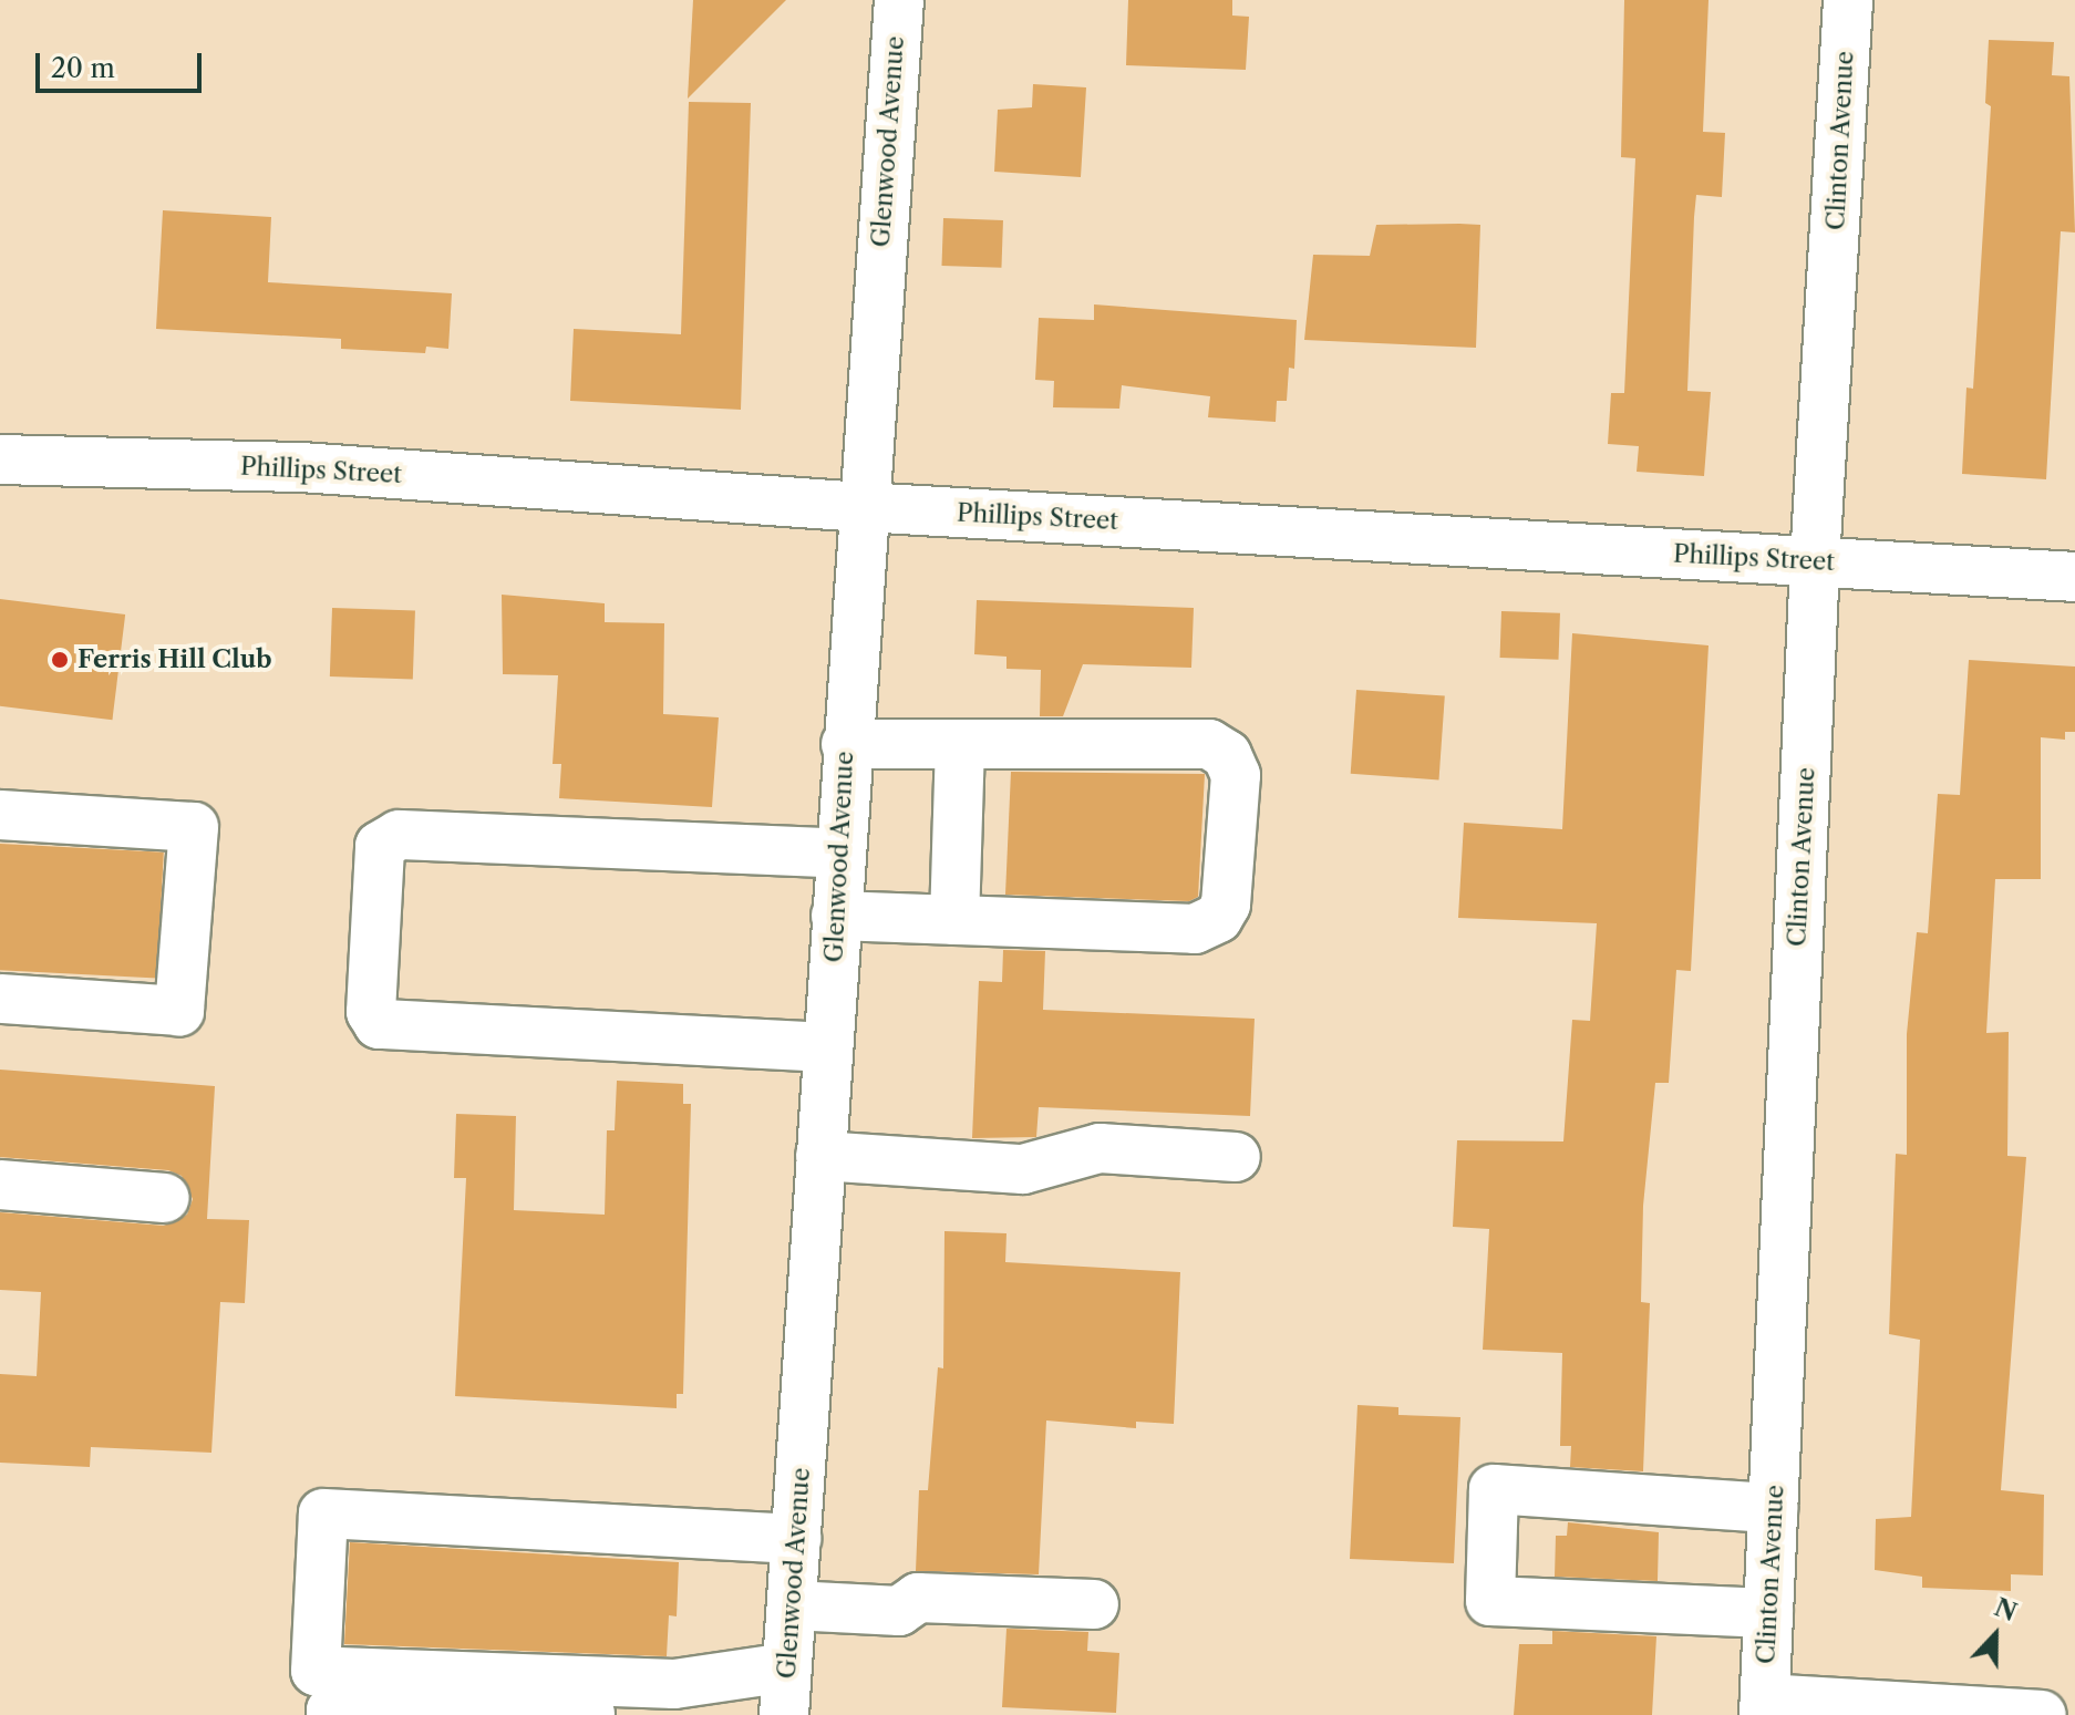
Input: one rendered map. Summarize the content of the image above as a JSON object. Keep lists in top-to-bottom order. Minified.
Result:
{"streets":{"street":["Clinton Avenue","Glenwood Avenue","Phillips Street"]},"crossings":[["Clinton Avenue","Phillips Street"],["Glenwood Avenue","Phillips Street"]],"places":["Ferris Hill Club"],"scale_bar":"20 m","north":"top"}
